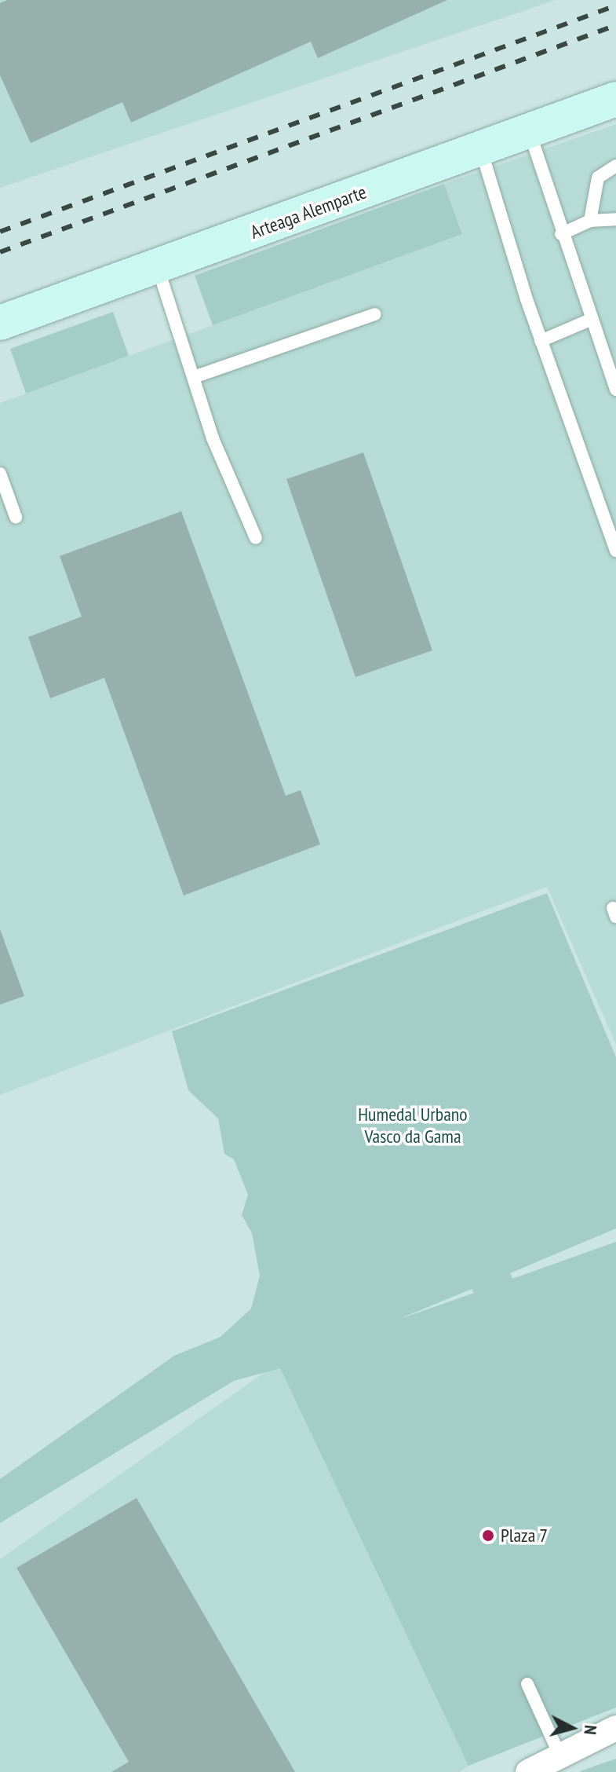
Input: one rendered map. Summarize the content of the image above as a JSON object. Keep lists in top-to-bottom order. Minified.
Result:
{"streets":{"main road":["Arteaga Alemparte"]},"parks":["Humedal Urbano Vasco da Gama"],"places":["Plaza 7"],"north":"right"}
